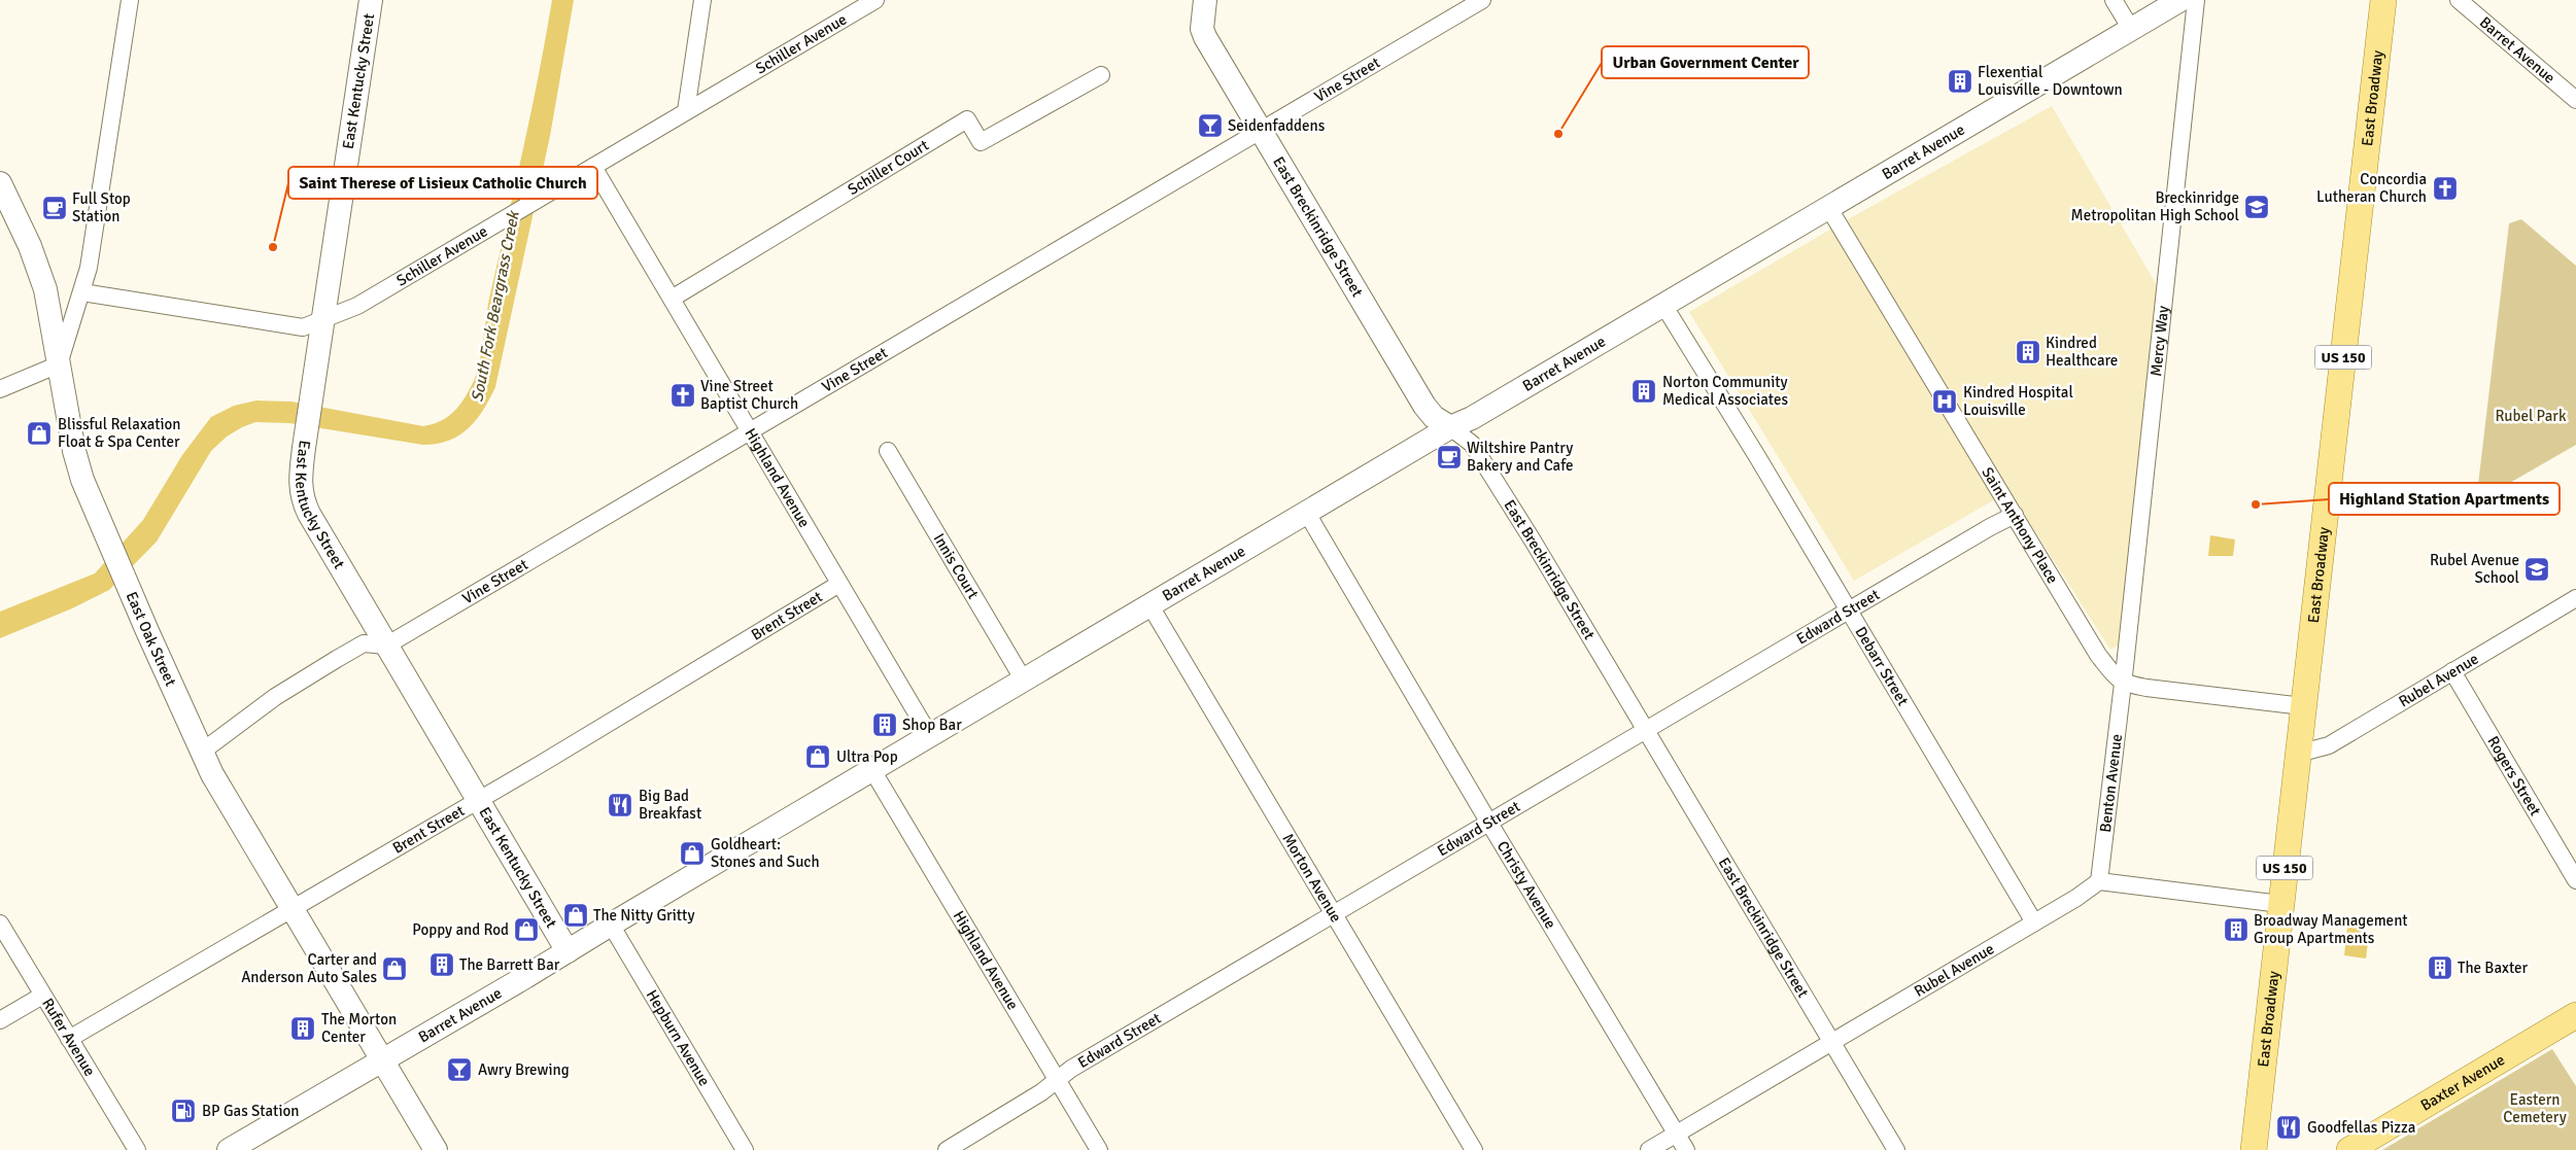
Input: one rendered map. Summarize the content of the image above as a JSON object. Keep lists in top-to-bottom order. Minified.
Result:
{"streets":{"main road":["East Broadway","US 150","Baxter Avenue"],"street":["Schiller Avenue","Barret Avenue","Vine Street","East Kentucky Street","Schiller Court","East Breckinridge Street","Mercy Way","Highland Avenue","Saint Anthony Place","Innis Court","Brent Street","Edward Street","East Oak Street","Debarr Street","Rubel Avenue","Rogers Street","Benton Avenue","Morton Avenue","Christy Avenue","Rufer Avenue","Hepburn Avenue"]},"crossings":[["Schiller Avenue","East Kentucky Street"],["Schiller Avenue","Highland Avenue"],["Barret Avenue","East Kentucky Street"],["Barret Avenue","East Breckinridge Street"],["Barret Avenue","Highland Avenue"],["Barret Avenue","Saint Anthony Place"],["Barret Avenue","Innis Court"],["Barret Avenue","East Oak Street"],["Barret Avenue","Debarr Street"],["Barret Avenue","Morton Avenue"],["Barret Avenue","Christy Avenue"],["Barret Avenue","Hepburn Avenue"],["Vine Street","East Kentucky Street"],["Vine Street","East Breckinridge Street"],["Vine Street","Highland Avenue"],["East Kentucky Street","Brent Street"],["East Broadway","Rubel Avenue"],["Schiller Court","Highland Avenue"],["East Breckinridge Street","Edward Street"],["East Breckinridge Street","Rubel Avenue"],["Mercy Way","Saint Anthony Place"],["Mercy Way","Benton Avenue"],["Highland Avenue","Brent Street"],["Highland Avenue","Edward Street"],["Saint Anthony Place","Edward Street"],["Saint Anthony Place","Benton Avenue"],["Brent Street","East Oak Street"],["Brent Street","Rufer Avenue"],["Edward Street","Debarr Street"],["Edward Street","Morton Avenue"],["Edward Street","Christy Avenue"],["Debarr Street","Rubel Avenue"],["Rubel Avenue","Rogers Street"],["Rubel Avenue","Benton Avenue"],["Rubel Avenue","Christy Avenue"]],"water":["South Fork Beargrass Creek"],"parks":["Rubel Park","Eastern Cemetery"],"places":{"building":["Flexential Louisville - Downtown","Kindred Healthcare","Norton Community Medical Associates","Shop Bar","Broadway Management Group Apartments","The Barrett Bar","The Baxter","The Morton Center"],"bar":["Seidenfaddens","Awry Brewing"],"other":["Urban Government Center","Saint Therese of Lisieux Catholic Church","Highland Station Apartments"],"church":["Concordia Lutheran Church","Vine Street Baptist Church"],"school or university":["Breckinridge Metropolitan High School","Rubel Avenue School"],"cafe":["Full Stop Station","Wiltshire Pantry Bakery and Cafe"],"hospital":["Kindred Hospital Louisville"],"shop":["Blissful Relaxation Float & Spa Center","Ultra Pop","Goldheart: Stones and Such","The Nitty Gritty","Poppy and Rod","Carter and Anderson Auto Sales"],"restaurant":["Big Bad Breakfast","Goodfellas Pizza"],"fuel station":["BP Gas Station"]}}
